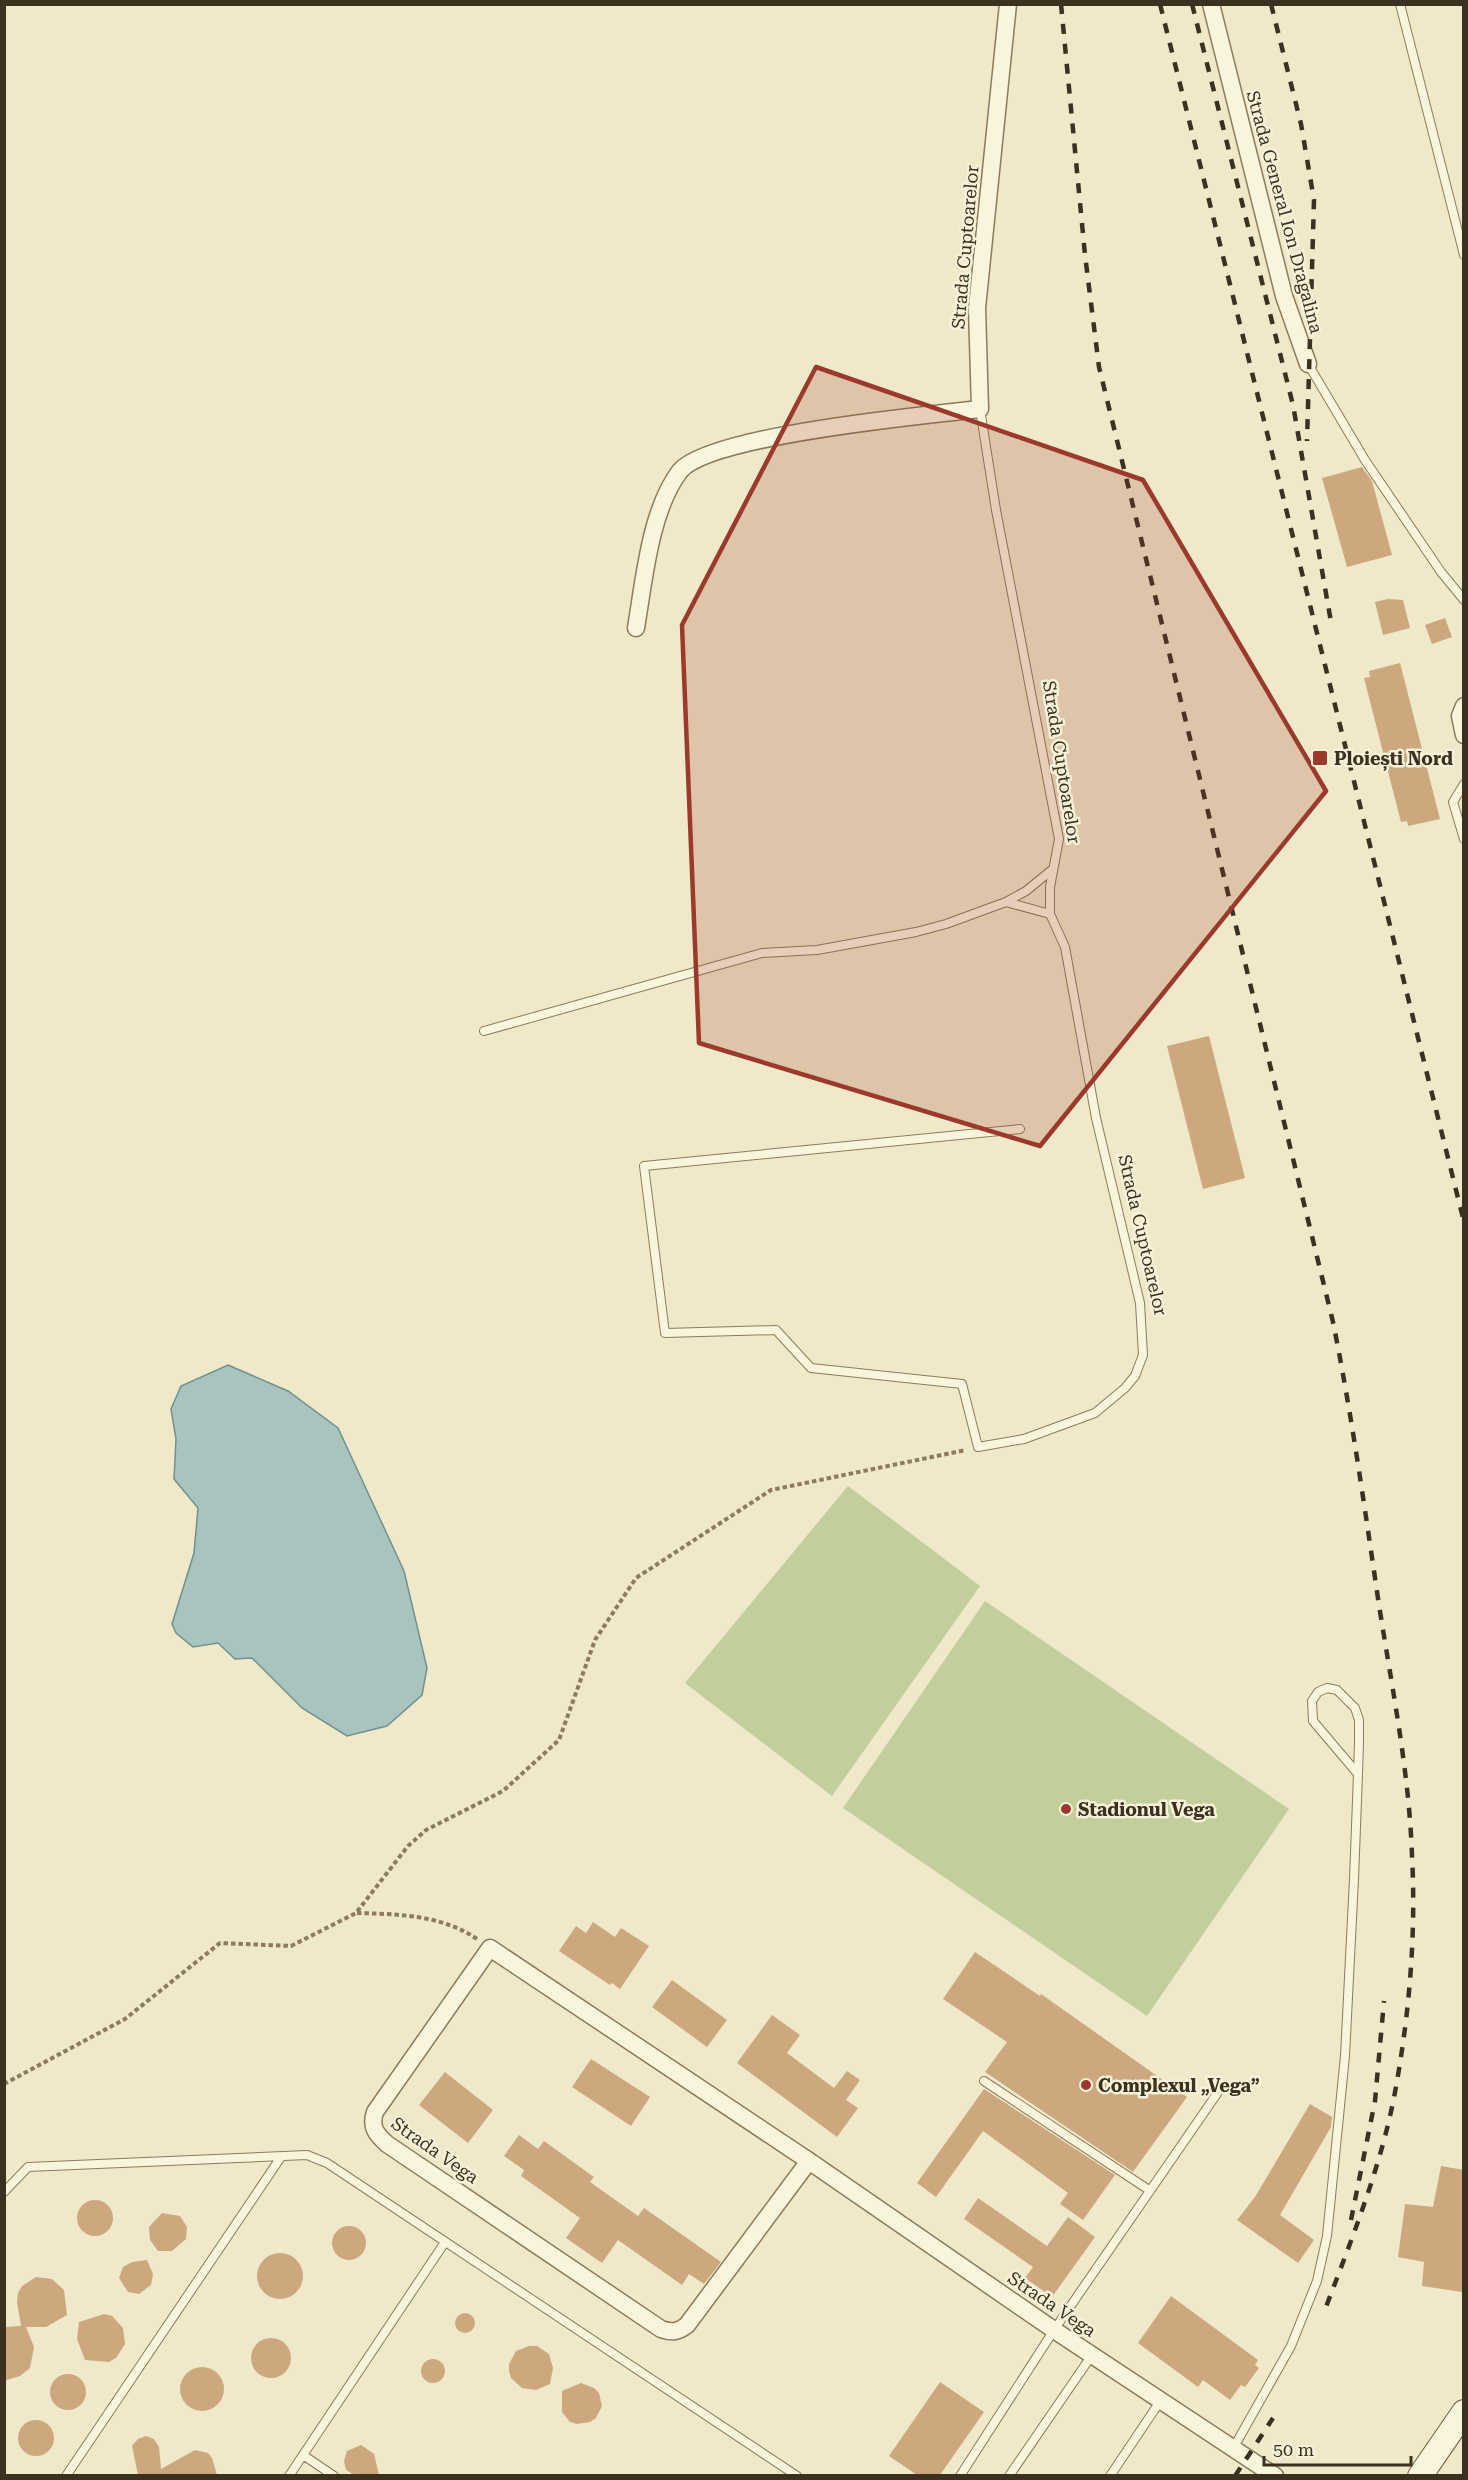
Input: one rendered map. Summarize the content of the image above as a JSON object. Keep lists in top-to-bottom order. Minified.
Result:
{"streets":{"street":["Strada General Ion Dragalina","Strada Cuptoarelor","Strada Vega"]},"places":{"transit":["Ploiești Nord"],"other":["Stadionul Vega","Complexul „Vega”"]},"scale_bar":"50 m"}
